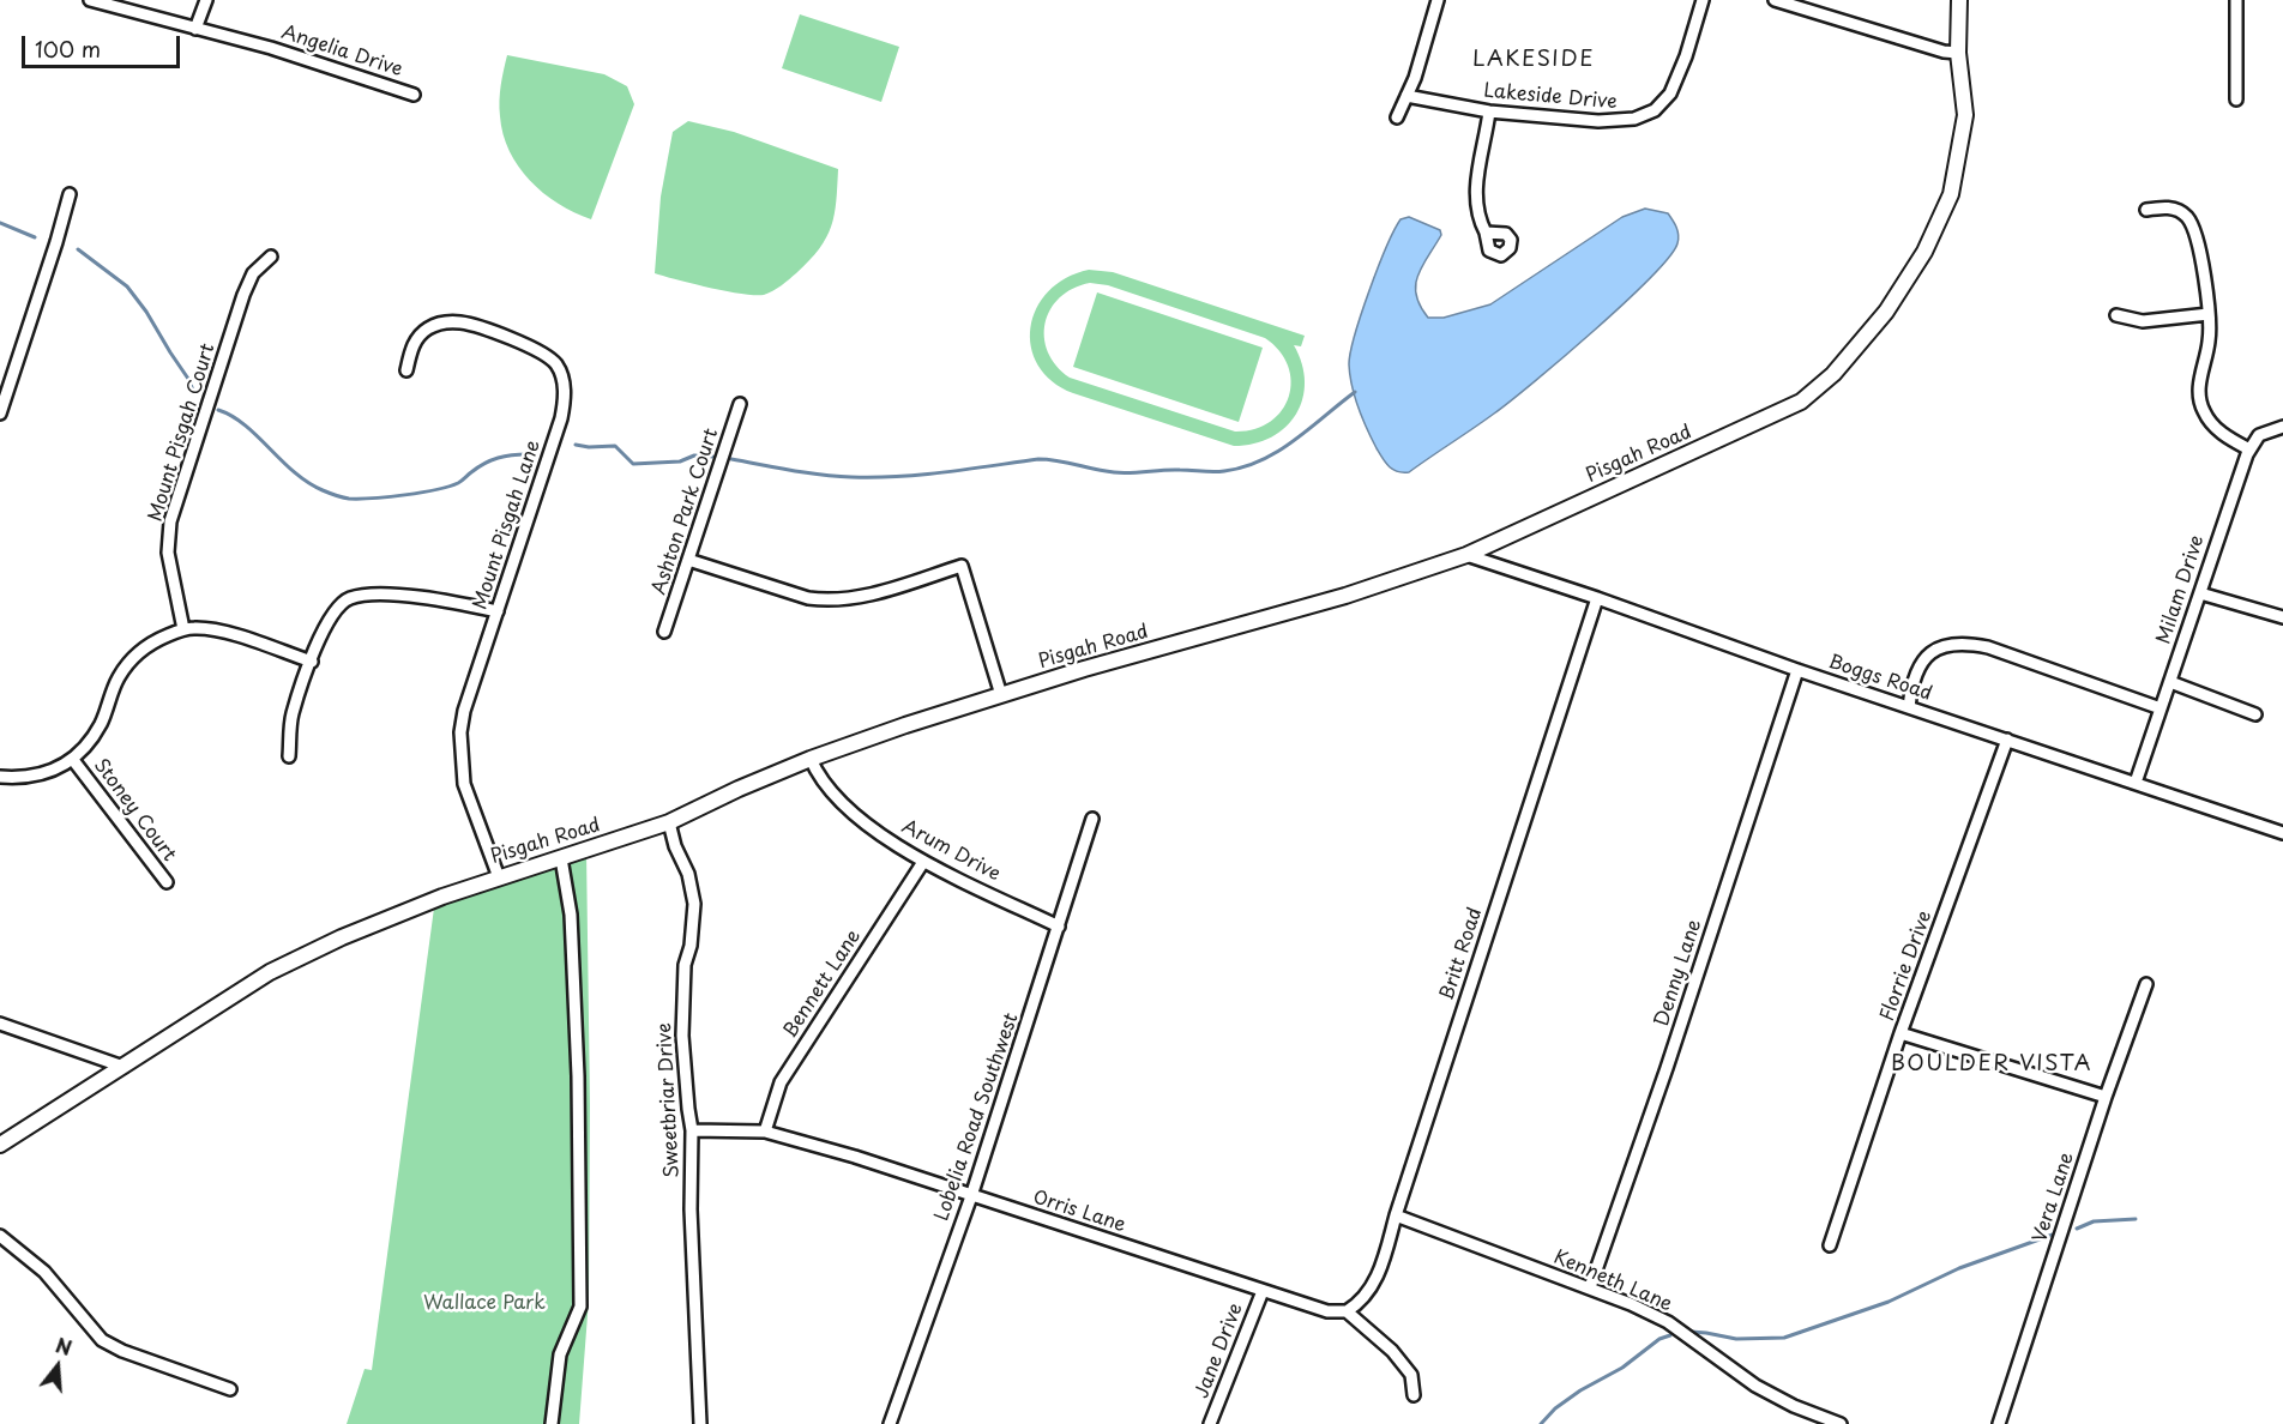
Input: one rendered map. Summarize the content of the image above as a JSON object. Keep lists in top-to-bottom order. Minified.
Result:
{"streets":{"street":["Angelia Drive","Lakeside Drive","Mount Pisgah Court","Pisgah Road","Ashton Park Court","Mount Pisgah Lane","Milam Drive","Boggs Road","Stoney Court","Arum Drive","Britt Road","Florrie Drive","Denny Lane","Bennett Lane","Sweetbriar Drive","Lobelia Road Southwest","Vera Lane","Orris Lane","Kenneth Lane","Jane Drive"]},"crossings":[["Pisgah Road","Mount Pisgah Lane"],["Pisgah Road","Boggs Road"],["Pisgah Road","Arum Drive"],["Pisgah Road","Sweetbriar Drive"],["Milam Drive","Boggs Road"],["Boggs Road","Britt Road"],["Boggs Road","Florrie Drive"],["Boggs Road","Denny Lane"],["Arum Drive","Bennett Lane"],["Arum Drive","Lobelia Road Southwest"],["Britt Road","Orris Lane"],["Britt Road","Kenneth Lane"],["Denny Lane","Kenneth Lane"],["Bennett Lane","Orris Lane"],["Sweetbriar Drive","Orris Lane"],["Lobelia Road Southwest","Orris Lane"],["Orris Lane","Jane Drive"]],"districts":["LAKESIDE","BOULDER VISTA"],"parks":["Wallace Park"],"scale_bar":"100 m","north":"top"}
